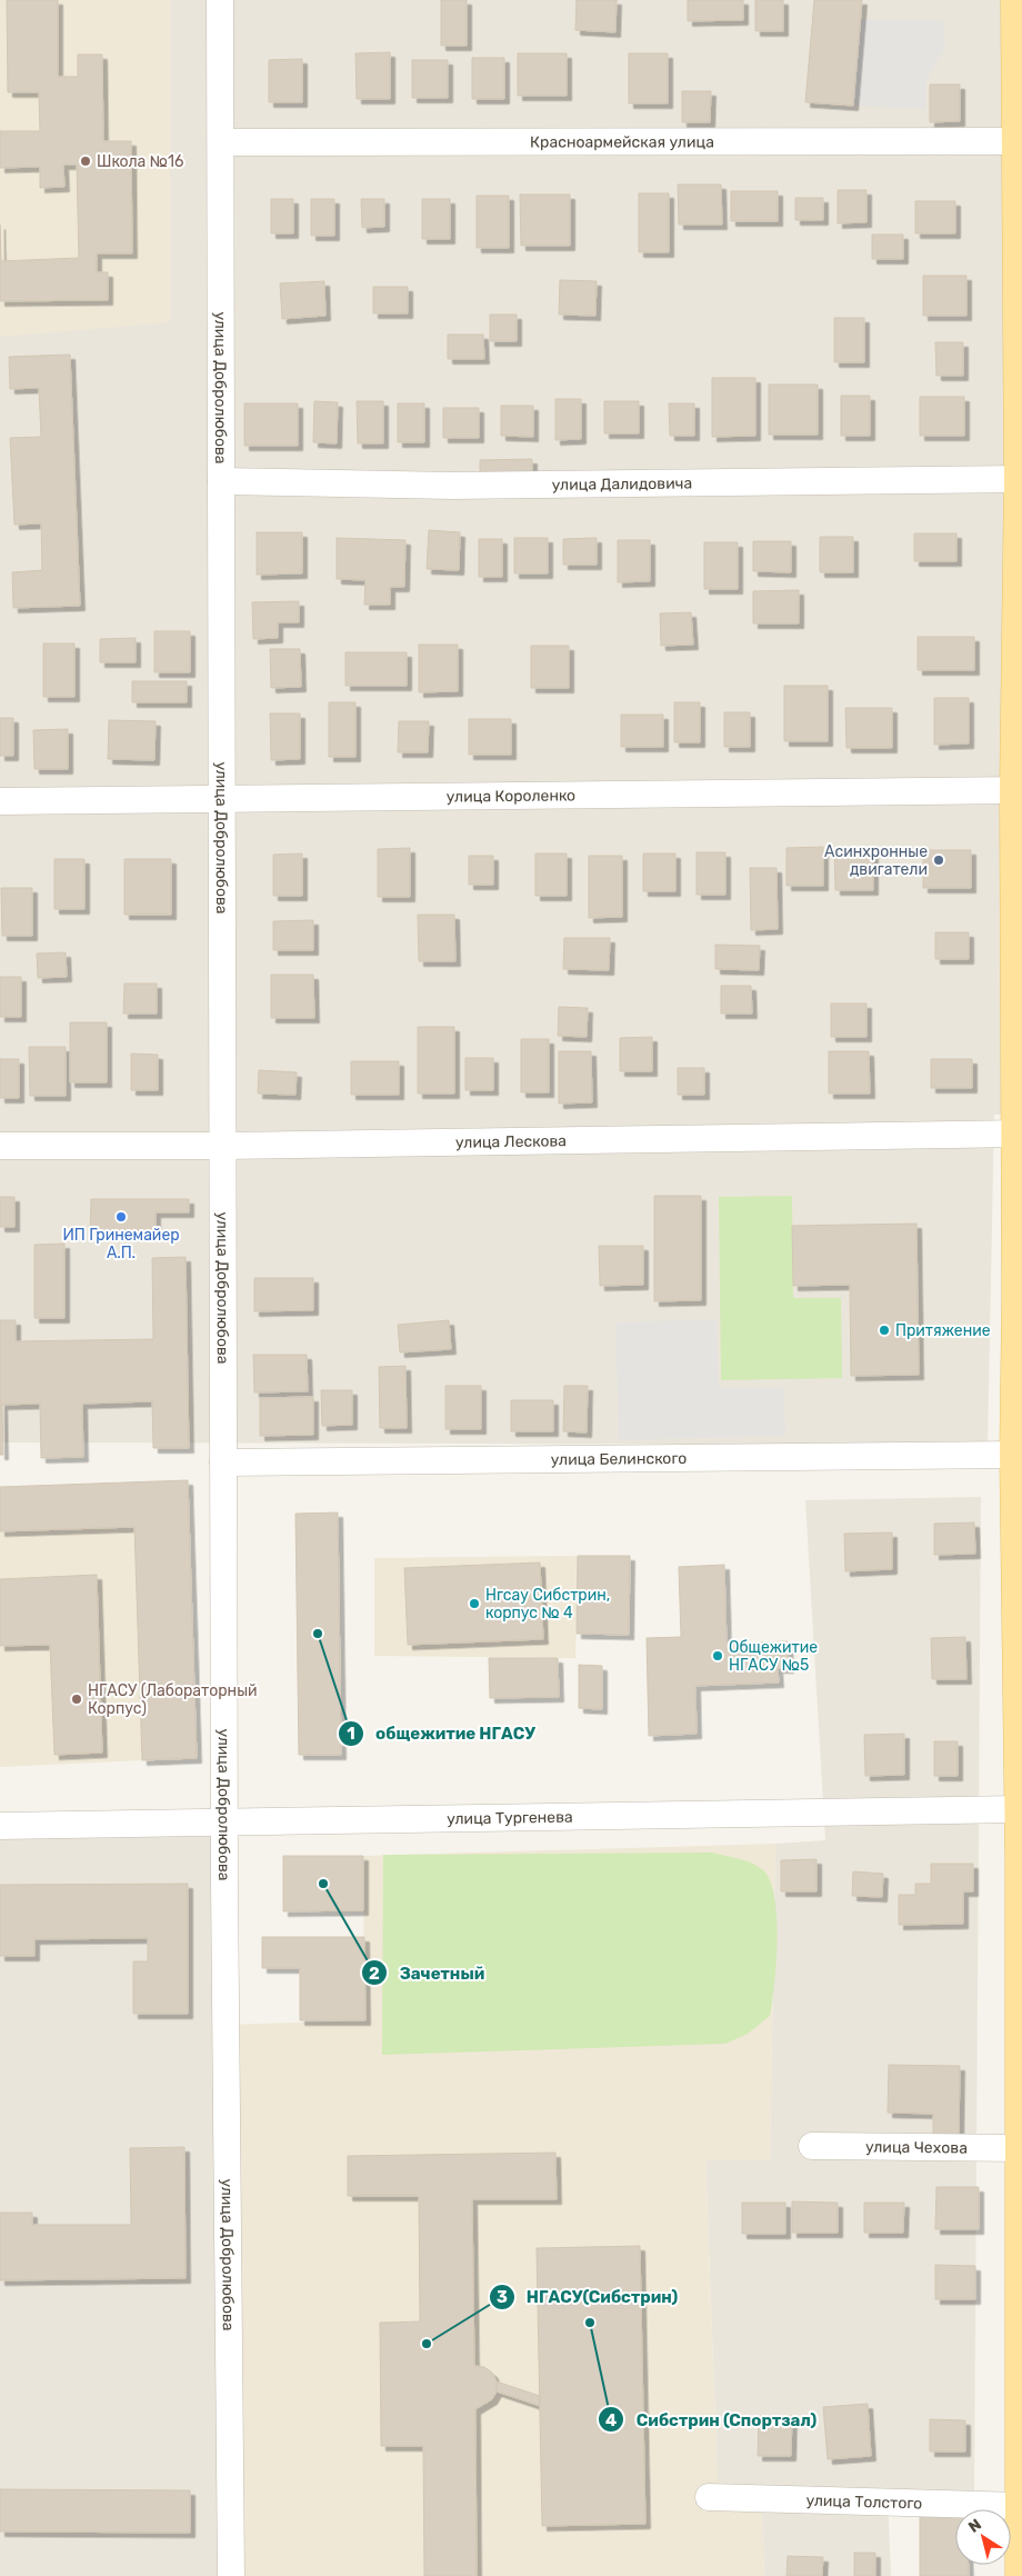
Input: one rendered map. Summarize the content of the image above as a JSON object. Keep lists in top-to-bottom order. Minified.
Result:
{"streets":{"street":["Красноармейская улица","улица Добролюбова","улица Далидовича","улица Короленко","улица Лескова","улица Белинского","улица Тургенева","улица Чехова","улица Толстого"]},"crossings":[["Красноармейская улица","улица Добролюбова"],["улица Добролюбова","улица Далидовича"],["улица Добролюбова","улица Короленко"],["улица Добролюбова","улица Лескова"],["улица Добролюбова","улица Белинского"],["улица Добролюбова","улица Тургенева"]],"places":["Школа №16","Асинхронные двигатели","ИП Гринемайер А.П.","Притяжение","Нгсау Сибстрин, корпус № 4","общежитие НГАСУ","Общежитие НГАСУ №5","НГАСУ (Лабораторный Корпус)","Зачетный","Сибстрин (Спортзал)","НГАСУ(Сибстрин)"],"north":"top left"}
